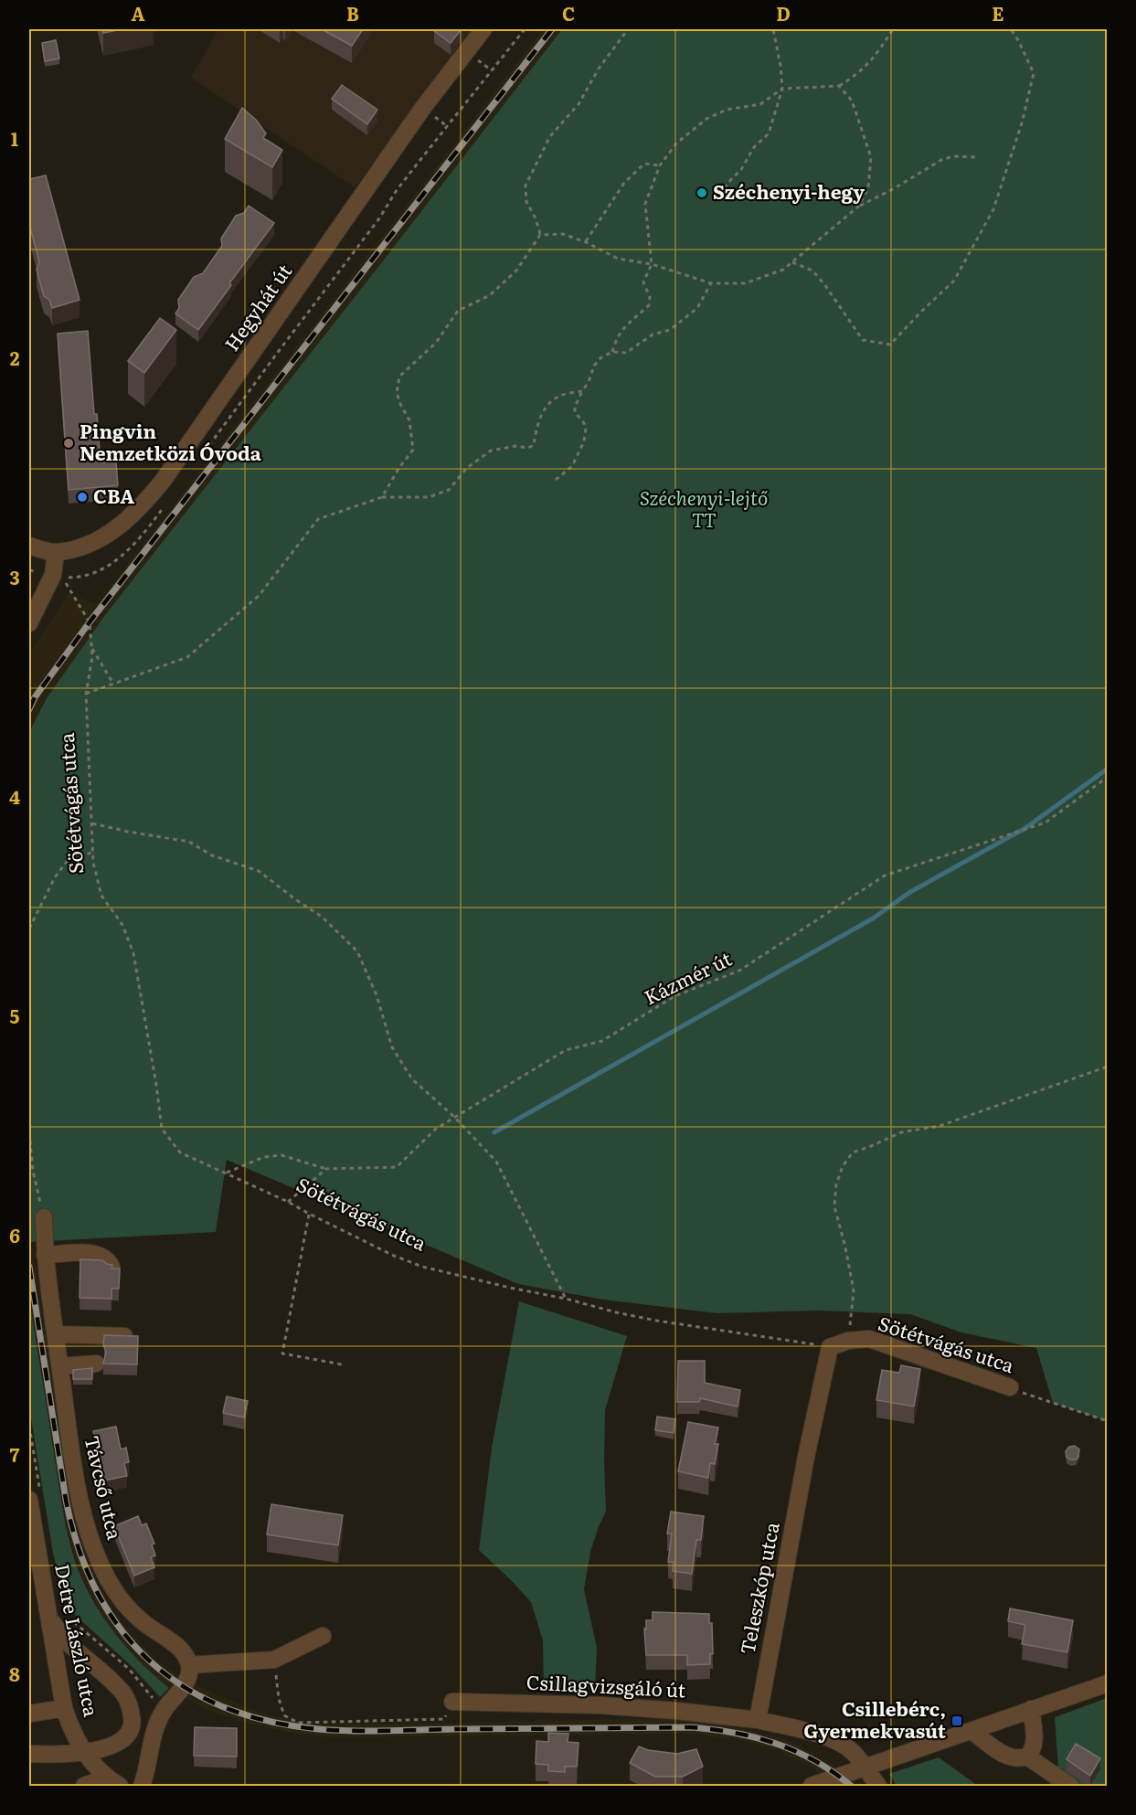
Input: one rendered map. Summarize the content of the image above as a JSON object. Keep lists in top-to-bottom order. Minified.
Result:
{"streets":{"street":["Hegyhát út","Sötétvágás utca","Távcső utca","Teleszkóp utca","Detre László utca","Csillagvizsgáló út"],"path":["Kázmér út"]},"crossings":[["Sötétvágás utca","Kázmér út"],["Sötétvágás utca","Teleszkóp utca"],["Teleszkóp utca","Csillagvizsgáló út"]],"parks":["Széchenyi-lejtő TT"],"places":{"other":["Széchenyi-hegy","Pingvin Nemzetközi Óvoda","CBA"],"transit":["Csillebérc, Gyermekvasút"]},"grid":{"columns":["A","B","C","D","E"],"rows":["1","2","3","4","5","6","7","8"]}}
